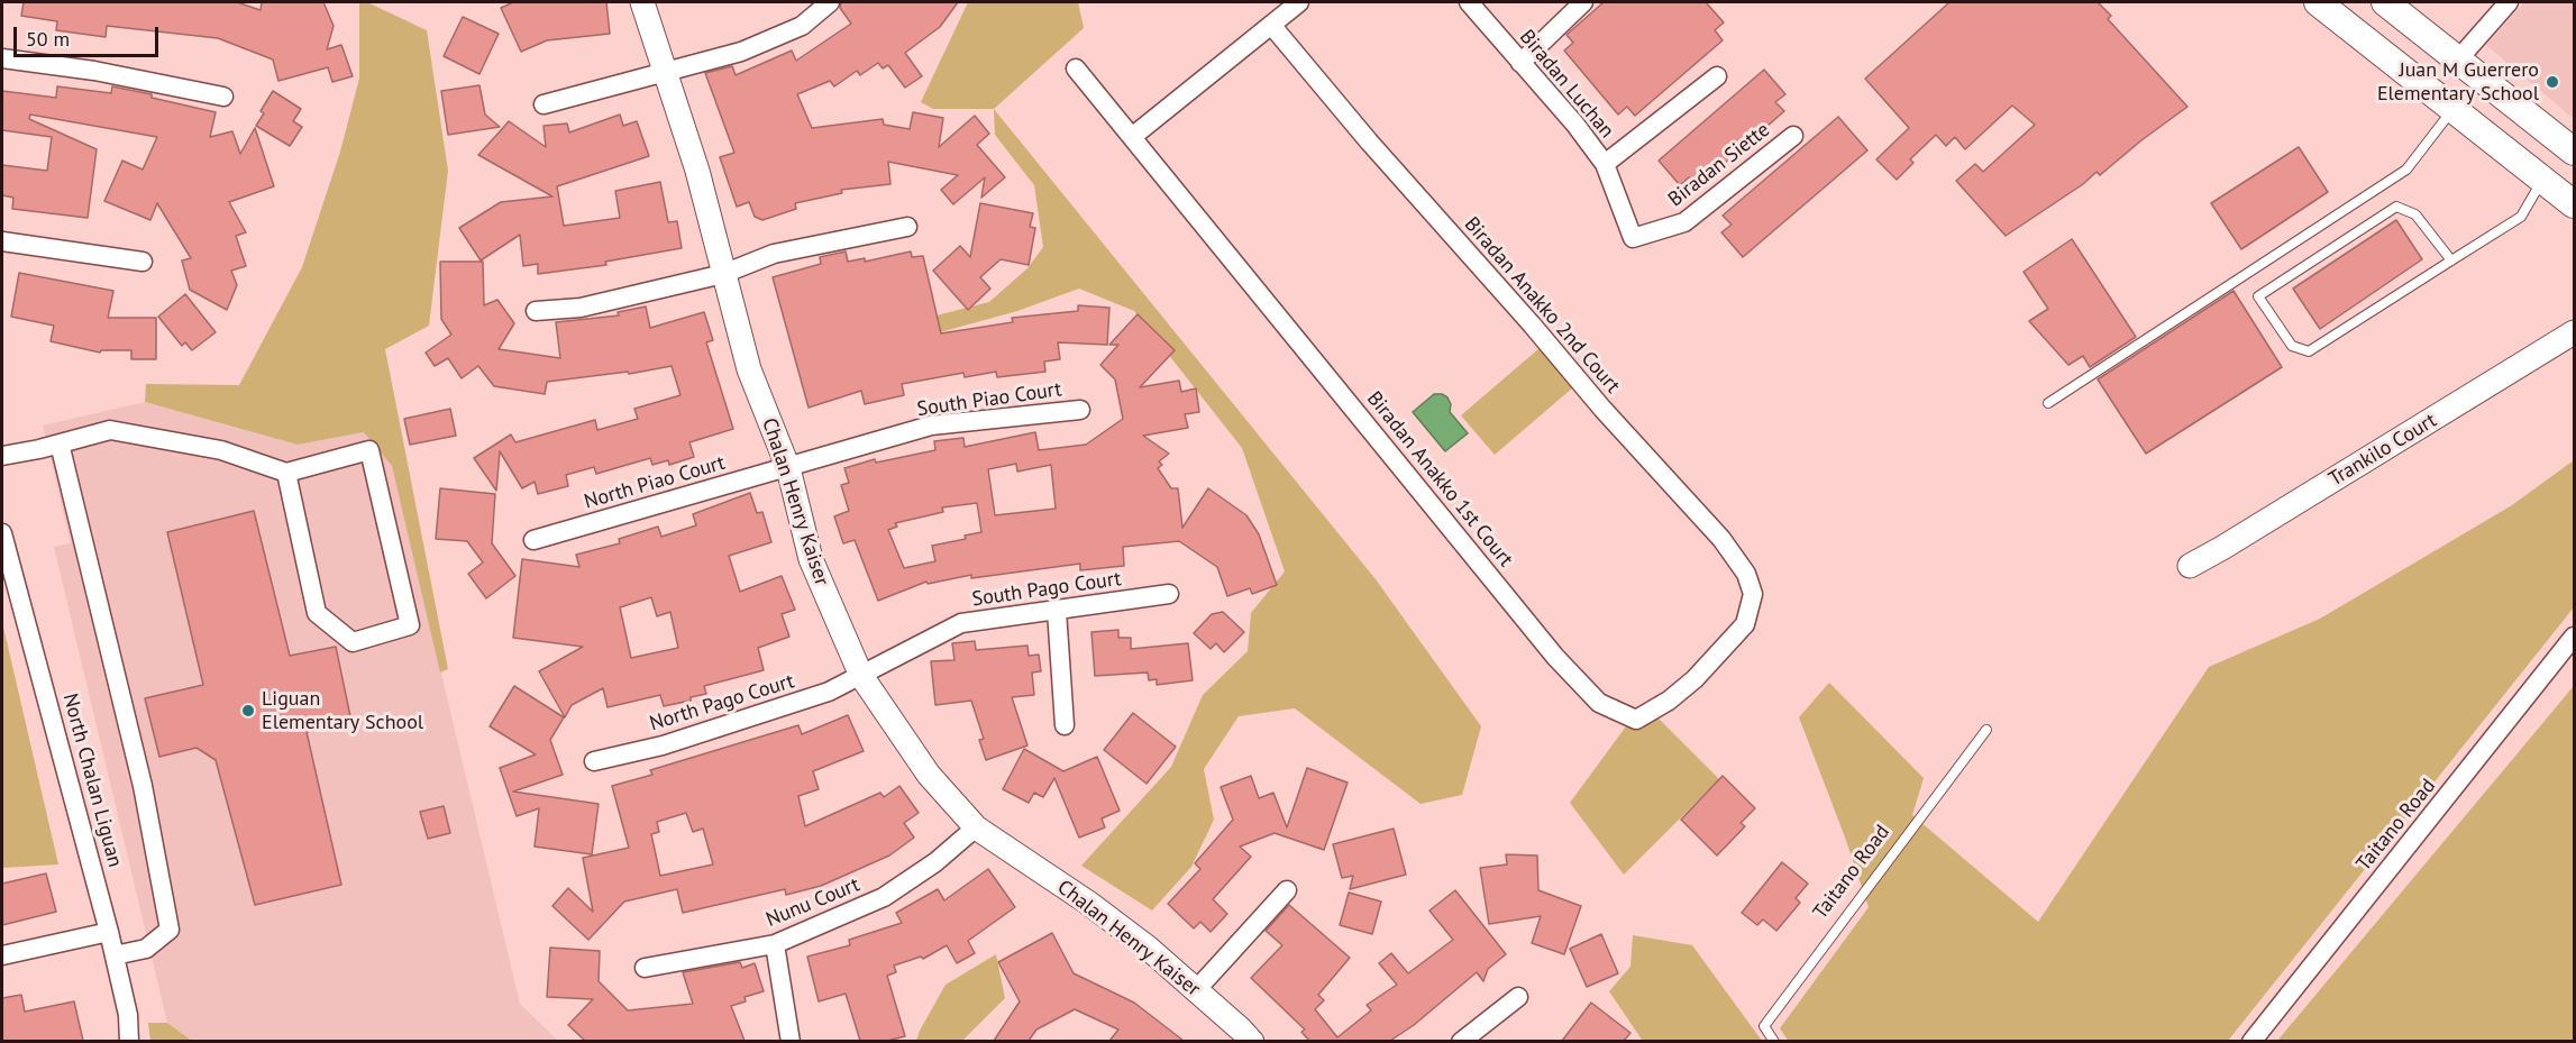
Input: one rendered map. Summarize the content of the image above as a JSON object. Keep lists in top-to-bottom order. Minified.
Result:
{"streets":{"street":["Biradan Luchan","Biradan Siette","Biradan Anakko 2nd Court","South Piao Court","Trankilo Court","Biradan Anakko 1st Court","North Piao Court","Chalan Henry Kaiser","South Pago Court","North Pago Court","North Chalan Liguan","Taitano Road","Nunu Court"]},"crossings":[["Biradan Luchan","Biradan Siette"],["Biradan Anakko 2nd Court","Biradan Anakko 1st Court"],["South Piao Court","North Piao Court"],["South Piao Court","Chalan Henry Kaiser"],["North Piao Court","Chalan Henry Kaiser"],["Chalan Henry Kaiser","South Pago Court"],["Chalan Henry Kaiser","North Pago Court"],["Chalan Henry Kaiser","Nunu Court"],["South Pago Court","North Pago Court"]],"places":["Juan M Guerrero Elementary School","Liguan Elementary School"],"scale_bar":"50 m"}
